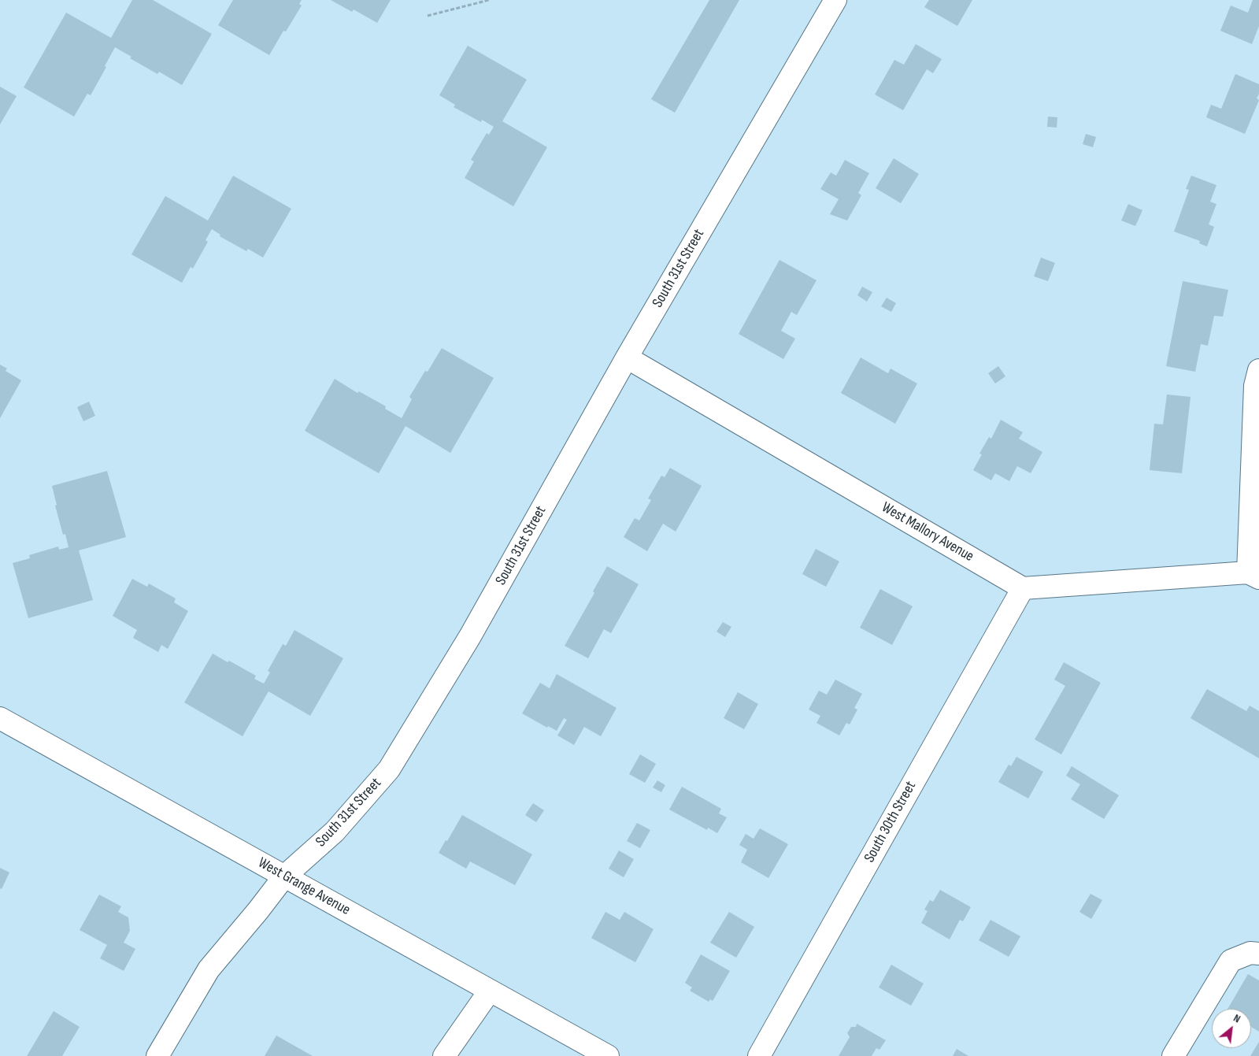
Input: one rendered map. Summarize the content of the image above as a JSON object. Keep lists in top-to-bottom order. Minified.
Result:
{"streets":{"street":["South 31st Street","West Mallory Avenue","South 30th Street","West Grange Avenue"]},"crossings":[["South 31st Street","West Mallory Avenue"],["South 31st Street","West Grange Avenue"],["West Mallory Avenue","South 30th Street"]],"north":"top right"}
